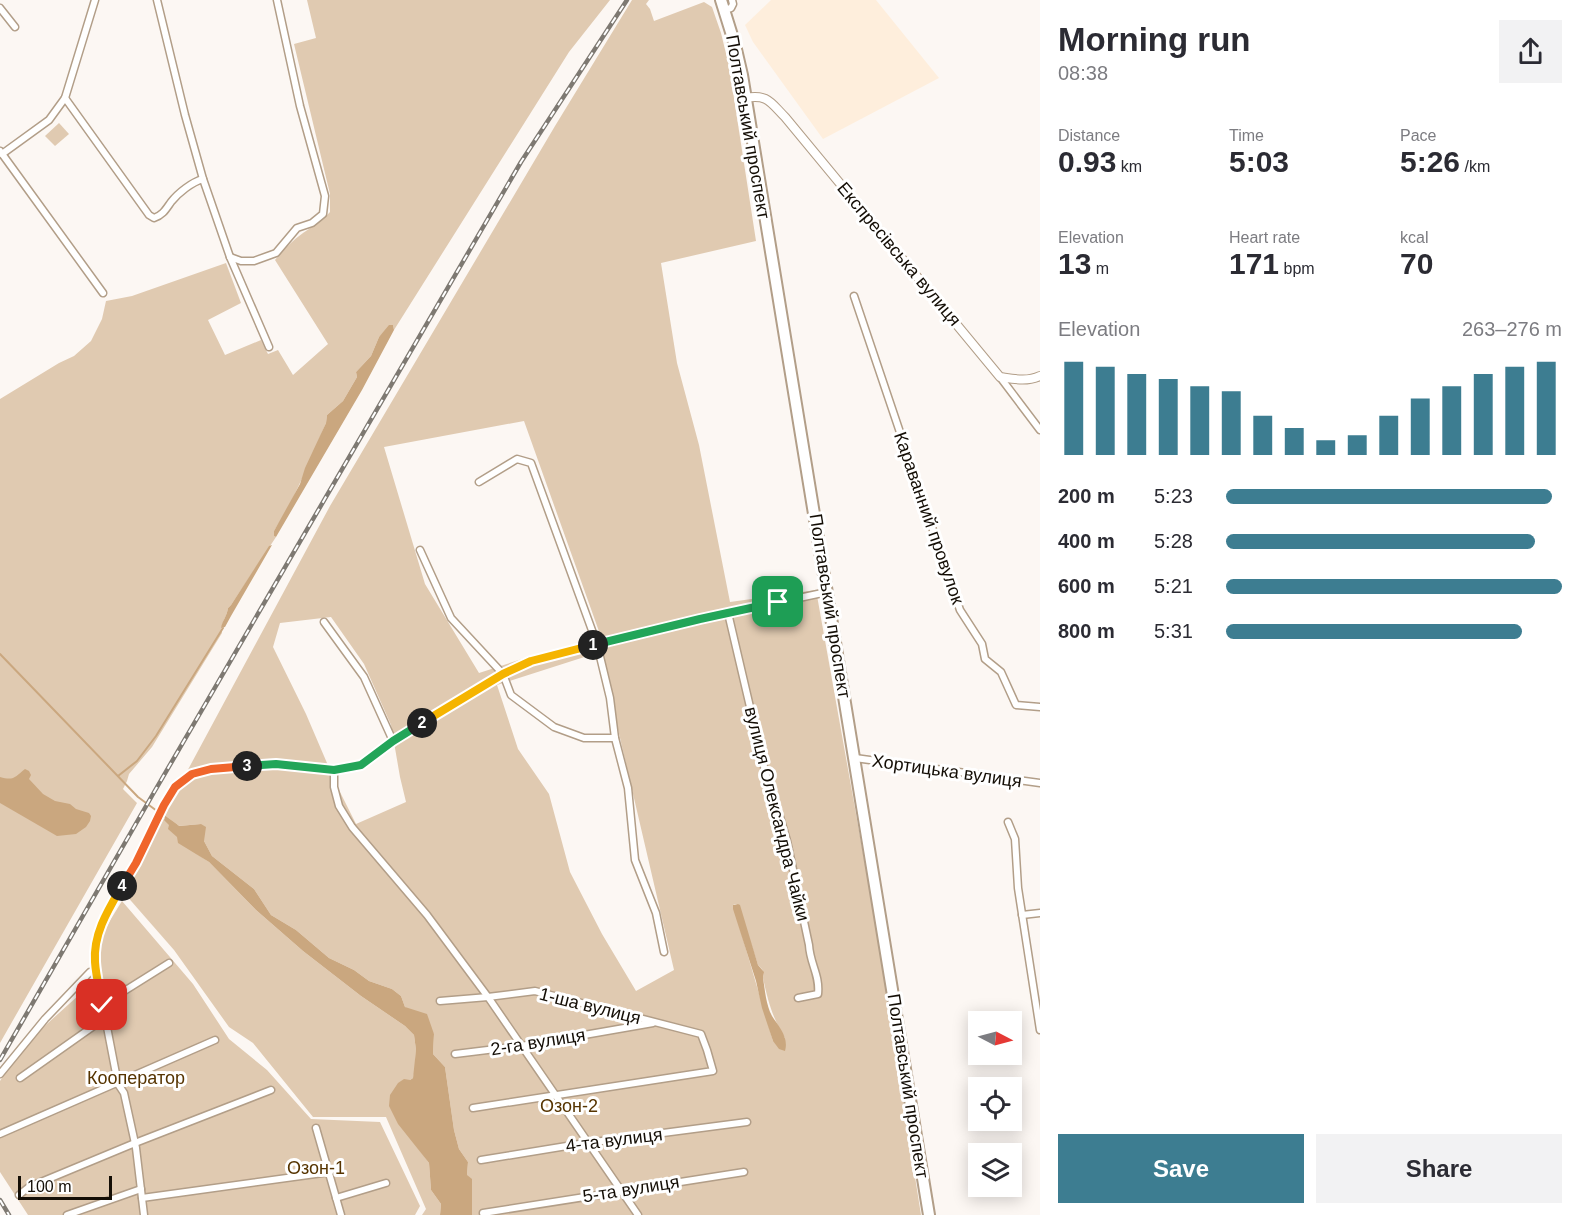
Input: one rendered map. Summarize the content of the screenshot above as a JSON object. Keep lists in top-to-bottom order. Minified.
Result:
{"streets":{"highway":["Полтавський проспект"],"street":["Експресівська вулиця","Караванний провулок","Хортицька вулиця","вулиця Олександра Чайки","1-ша вулиця","2-га вулиця","4-та вулиця","5-та вулиця"]},"crossings":[["Полтавський проспект","Експресівська вулиця"],["Полтавський проспект","Хортицька вулиця"],["1-ша вулиця","2-га вулиця"]],"parks":["Кооператор","Озон-2","Озон-1"],"scale_bar":"100 m","north":"right","page":{"heading":["Morning run","08:38"],"stats":[["Distance","0.93 km"],["Time","5:03"],["Pace","5:26 /km"],["Elevation","13 m"],["Heart rate","171 bpm"],["kcal","70"]],"chart":["Elevation","263–276 m"],"list":[{"name":"200 m","note":"5:23"},{"name":"400 m","note":"5:28"},{"name":"600 m","note":"5:21"},{"name":"800 m","note":"5:31"}],"pins":["1","2","3","4"],"buttons":["Save","Share"],"scale":"100 m"}}
